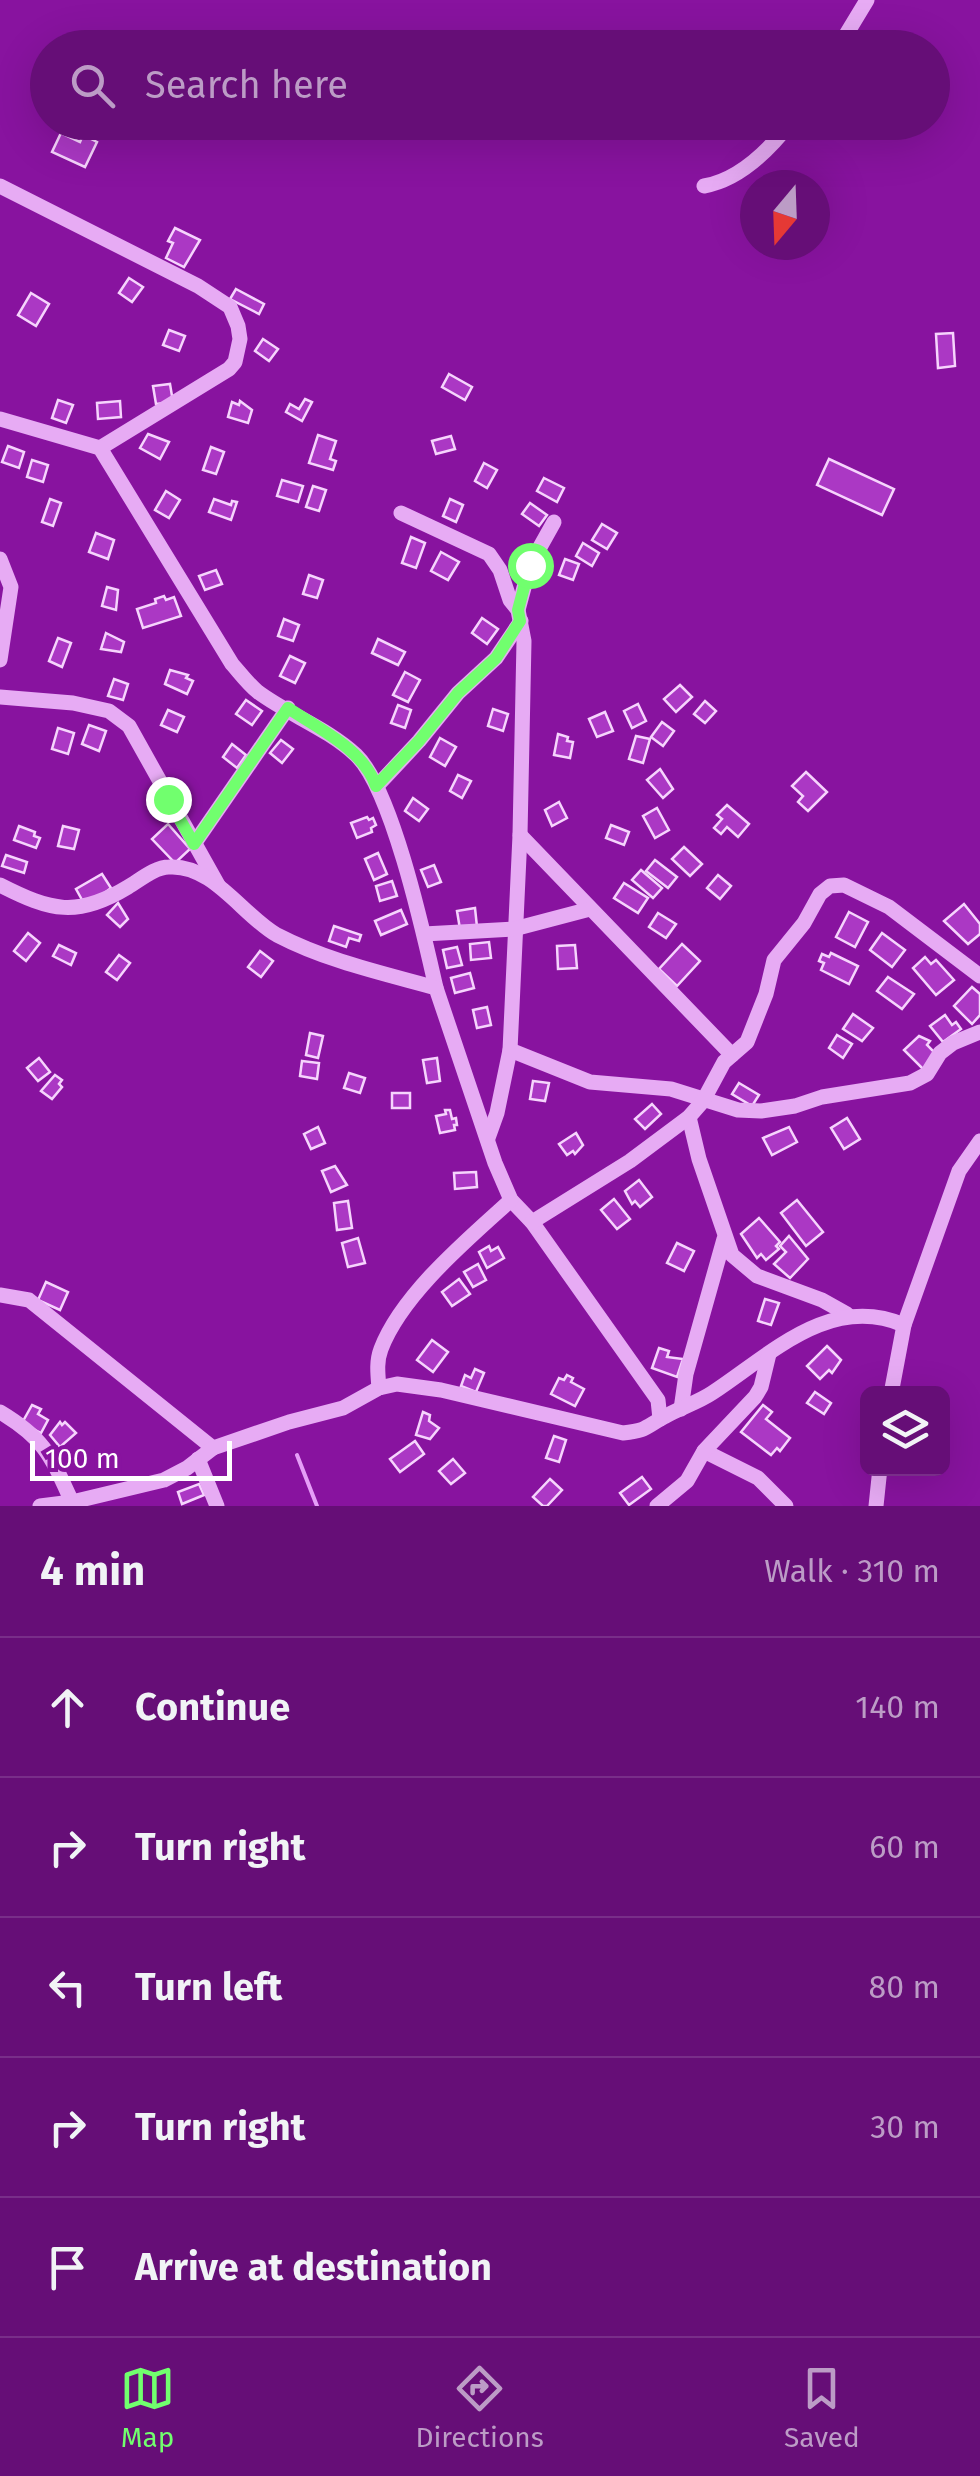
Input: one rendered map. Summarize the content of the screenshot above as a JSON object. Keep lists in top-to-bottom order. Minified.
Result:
{"scale_bar":"100 m","north":"bottom","page":{"search":"Search here","scale":"100 m","heading":["4 min","Walk · 310 m"],"list":[["Continue","140 m"],["Turn right","60 m"],["Turn left","80 m"],["Turn right","30 m"],"Arrive at destination"],"nav":["Map","Directions","Saved"]}}
